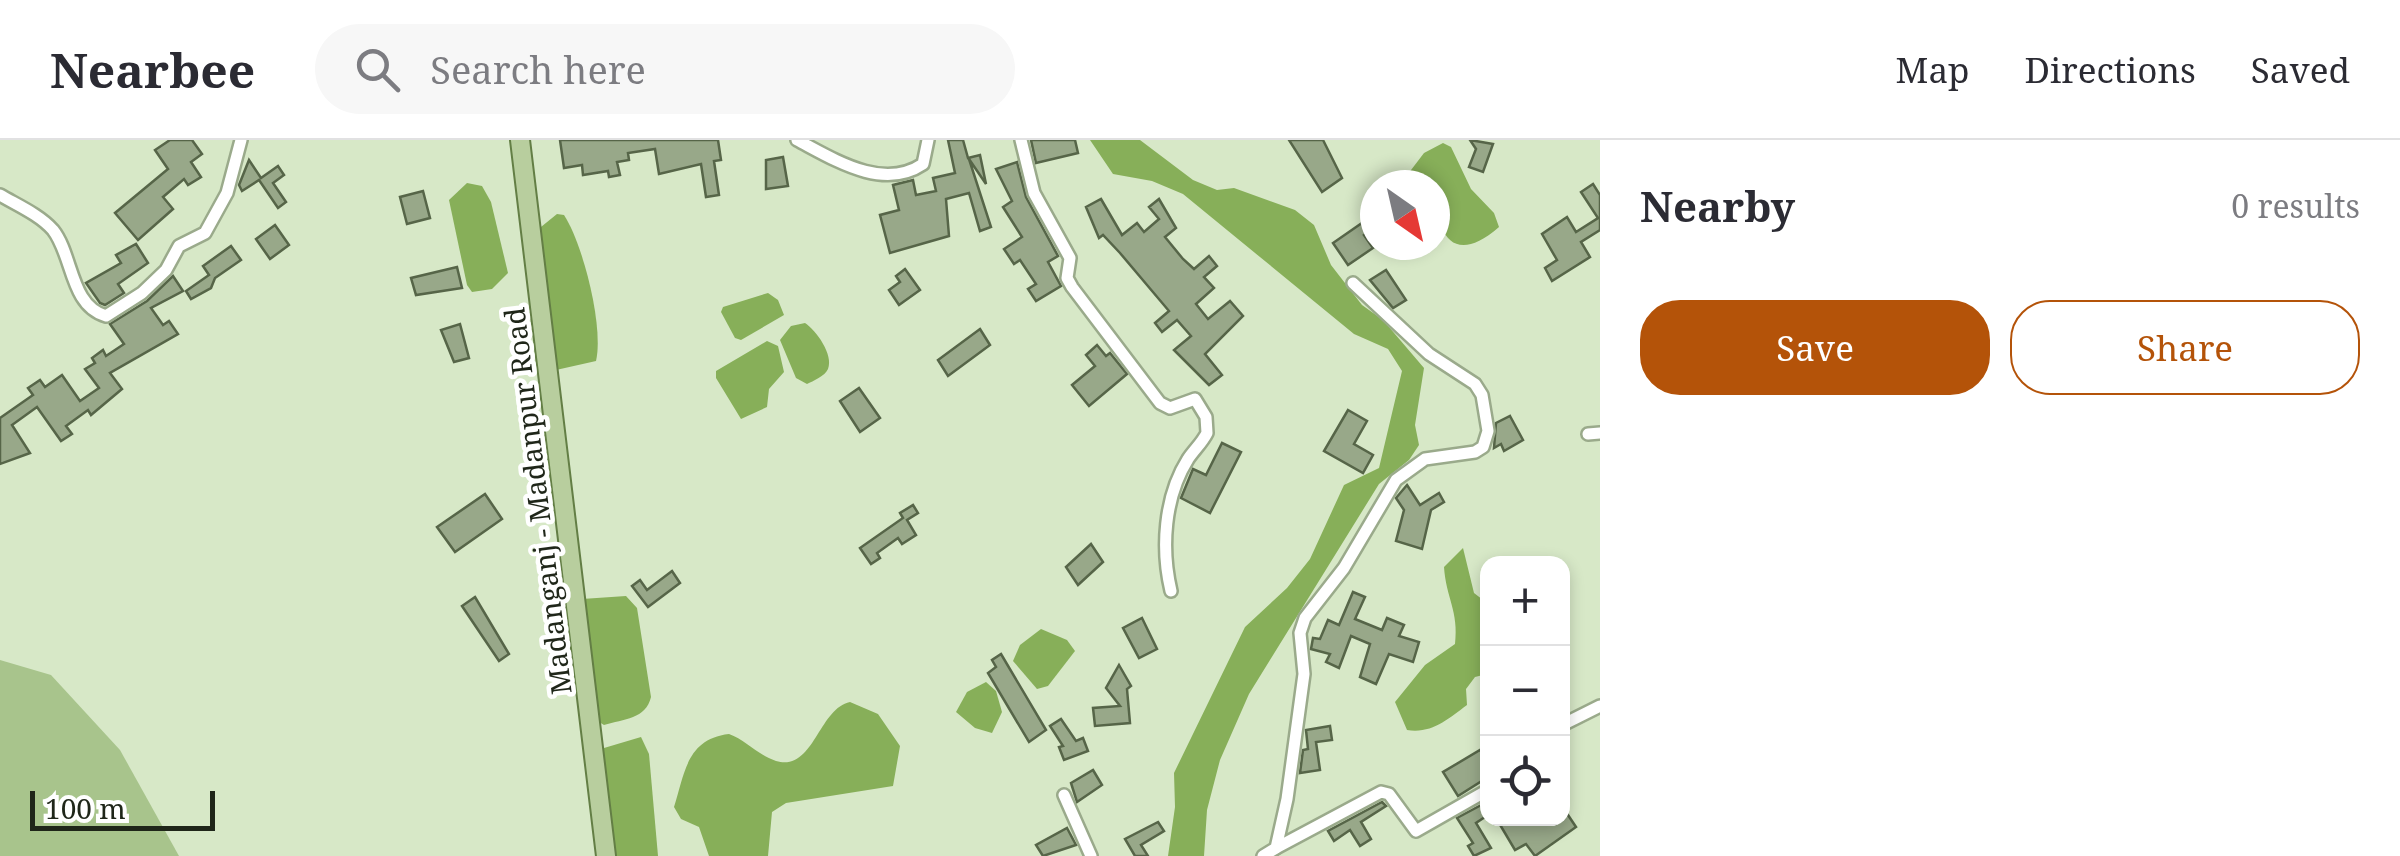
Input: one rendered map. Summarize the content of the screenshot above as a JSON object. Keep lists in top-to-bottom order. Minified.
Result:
{"streets":{"main road":["Madanganj - Madanpur Road"]},"scale_bar":"100 m","north":"bottom right","page":{"header":"Nearbee","search":"Search here","nav":["Map","Directions","Saved"],"heading":["Nearby","0 results"],"buttons":["Save","Share"],"map_buttons":["+","−"],"scale":"100 m"}}
